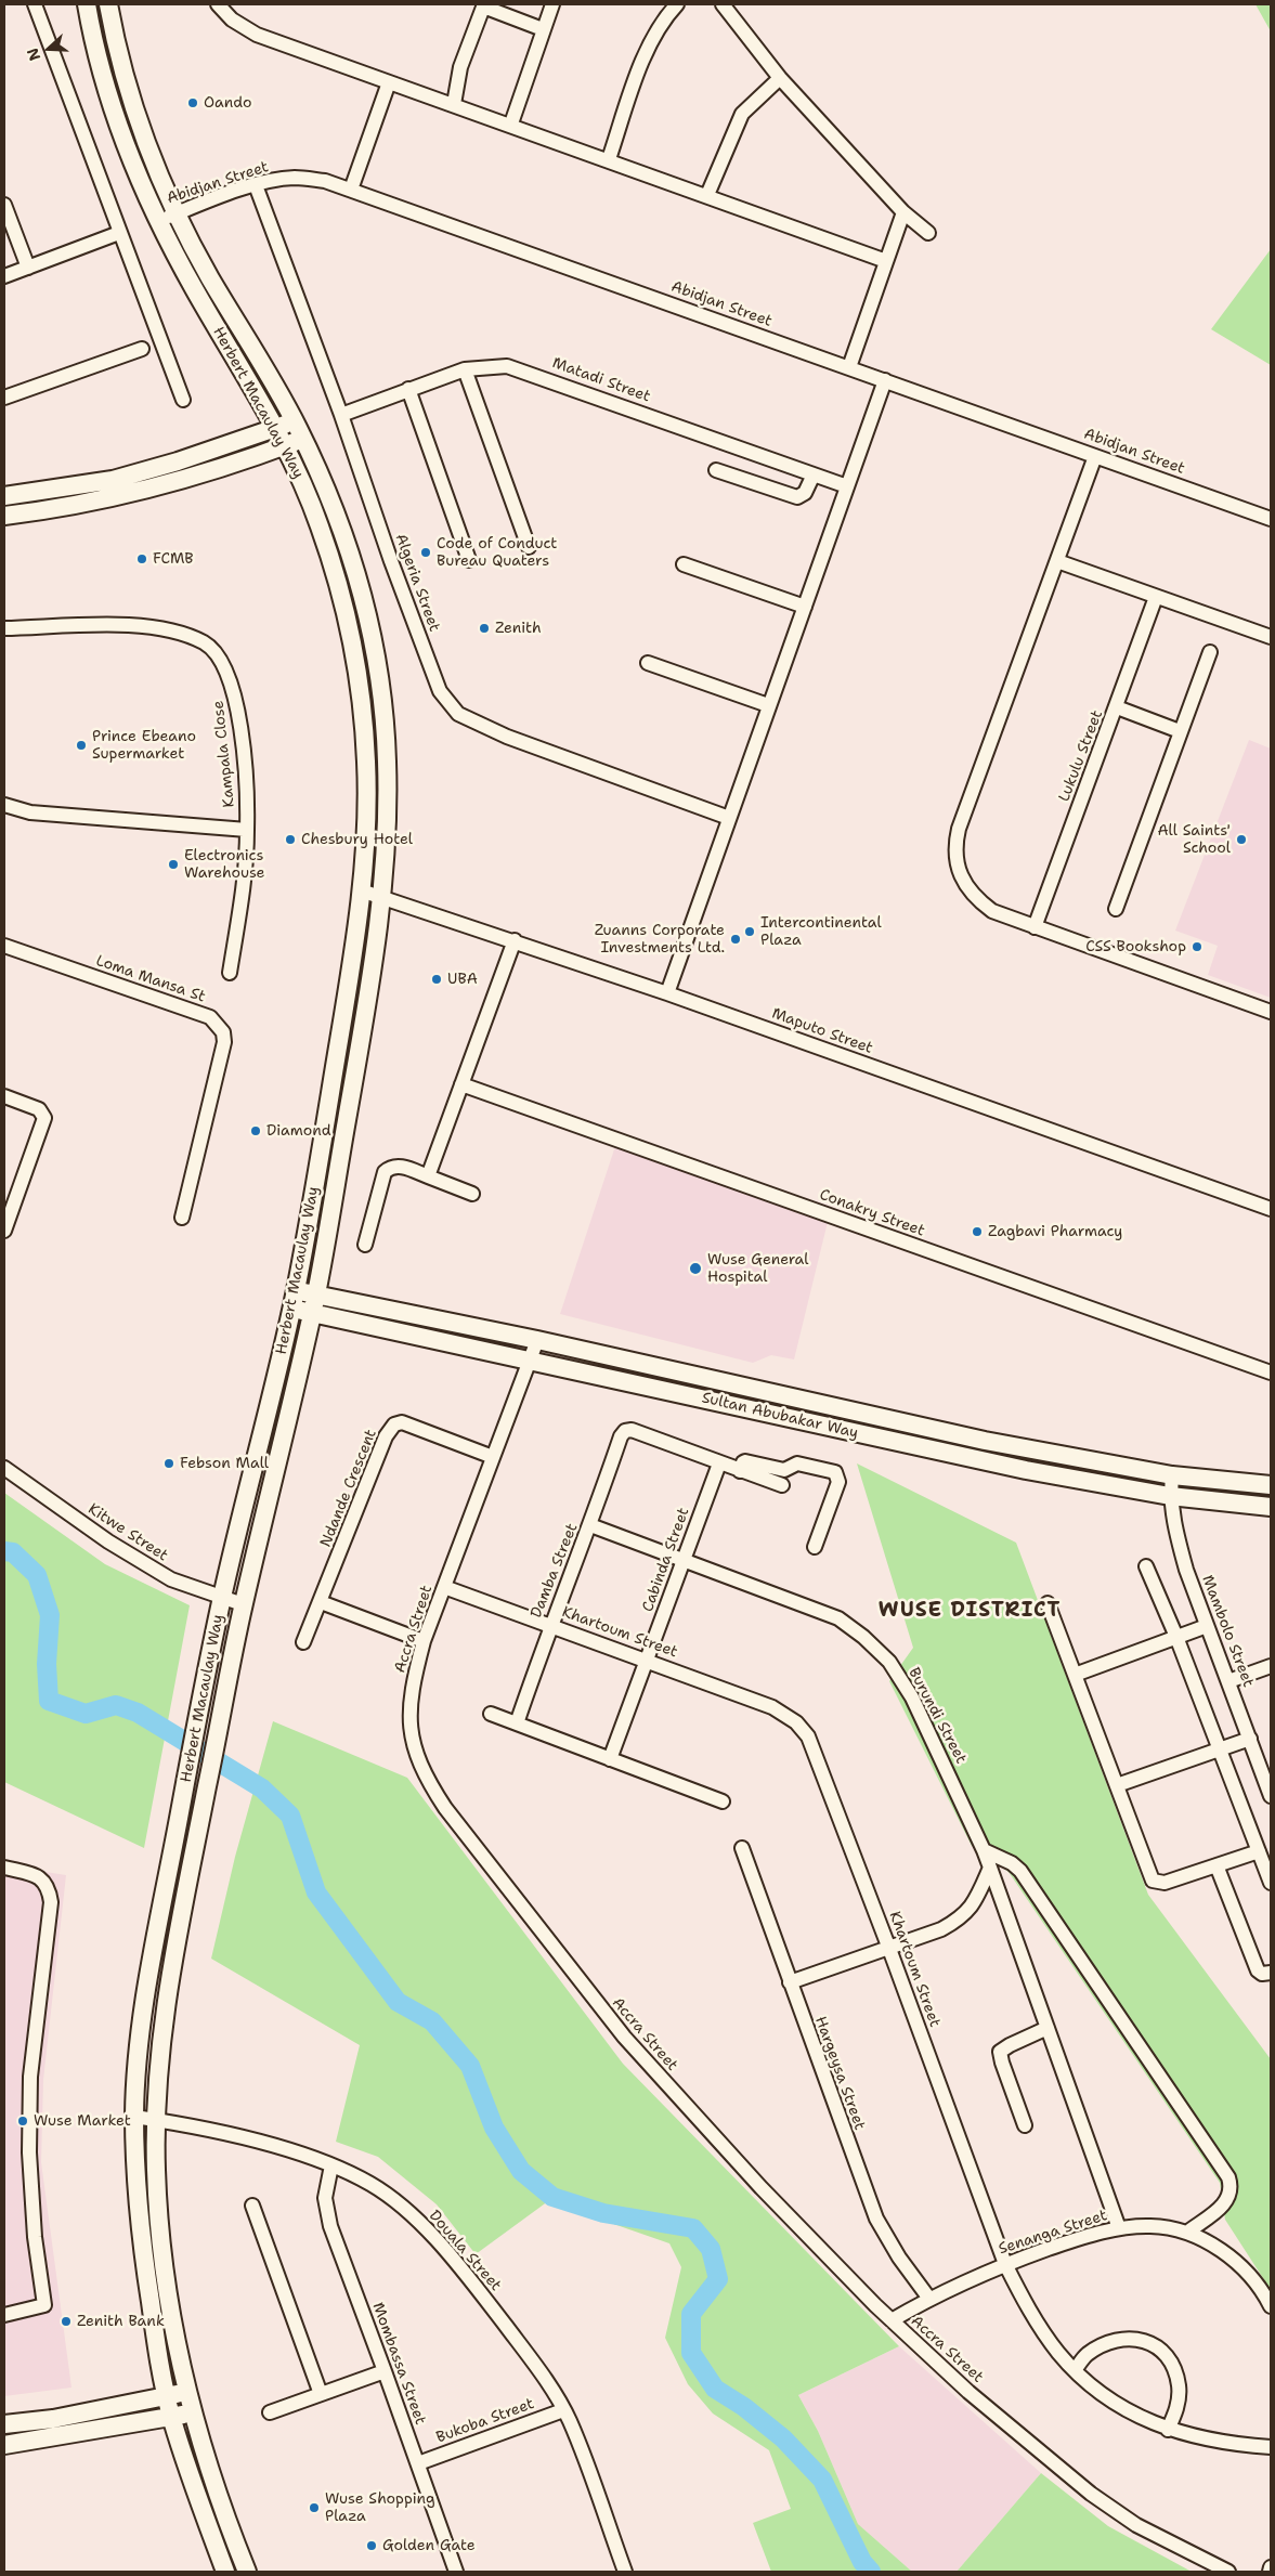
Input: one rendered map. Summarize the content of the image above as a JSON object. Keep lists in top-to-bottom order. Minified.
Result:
{"streets":{"main road":["Herbert Macaulay Way","Sultan Abubakar Way"],"street":["Abidjan Street","Matadi Street","Algeria Street","Kampala Close","Lukulu Street","Loma Mansa St","Maputo Street","Conakry Street","Ndande Crescent","Kitwe Street","Cabinda Street","Damba Street","Accra Street","Mambolo Street","Khartoum Street","Burundi Street","Hargeysa Street","Senanga Street","Douala Street","Mombassa Street","Bukoba Street"]},"crossings":[["Abidjan Street","Herbert Macaulay Way"],["Abidjan Street","Algeria Street"],["Matadi Street","Algeria Street"],["Herbert Macaulay Way","Maputo Street"],["Herbert Macaulay Way","Sultan Abubakar Way"],["Herbert Macaulay Way","Kitwe Street"],["Herbert Macaulay Way","Douala Street"],["Sultan Abubakar Way","Accra Street"],["Sultan Abubakar Way","Mambolo Street"],["Ndande Crescent","Accra Street"],["Cabinda Street","Damba Street"],["Cabinda Street","Khartoum Street"],["Cabinda Street","Burundi Street"],["Damba Street","Khartoum Street"],["Damba Street","Burundi Street"],["Accra Street","Khartoum Street"],["Accra Street","Senanga Street"],["Khartoum Street","Senanga Street"],["Burundi Street","Senanga Street"],["Hargeysa Street","Senanga Street"],["Douala Street","Mombassa Street"],["Douala Street","Bukoba Street"],["Mombassa Street","Bukoba Street"]],"districts":["WUSE DISTRICT"],"places":["Oando","Code of Conduct Bureau Quaters","FCMB","Zenith","Prince Ebeano Supermarket","Chesbury Hotel","All Saints' School","Electronics Warehouse","Intercontinental Plaza","Zuanns Corporate Investments Ltd.","CSS Bookshop","UBA","Diamond","Zagbavi Pharmacy","Wuse General Hospital","Febson Mall","Wuse Market","Zenith Bank","Wuse Shopping Plaza","Golden Gate"],"north":"left"}
